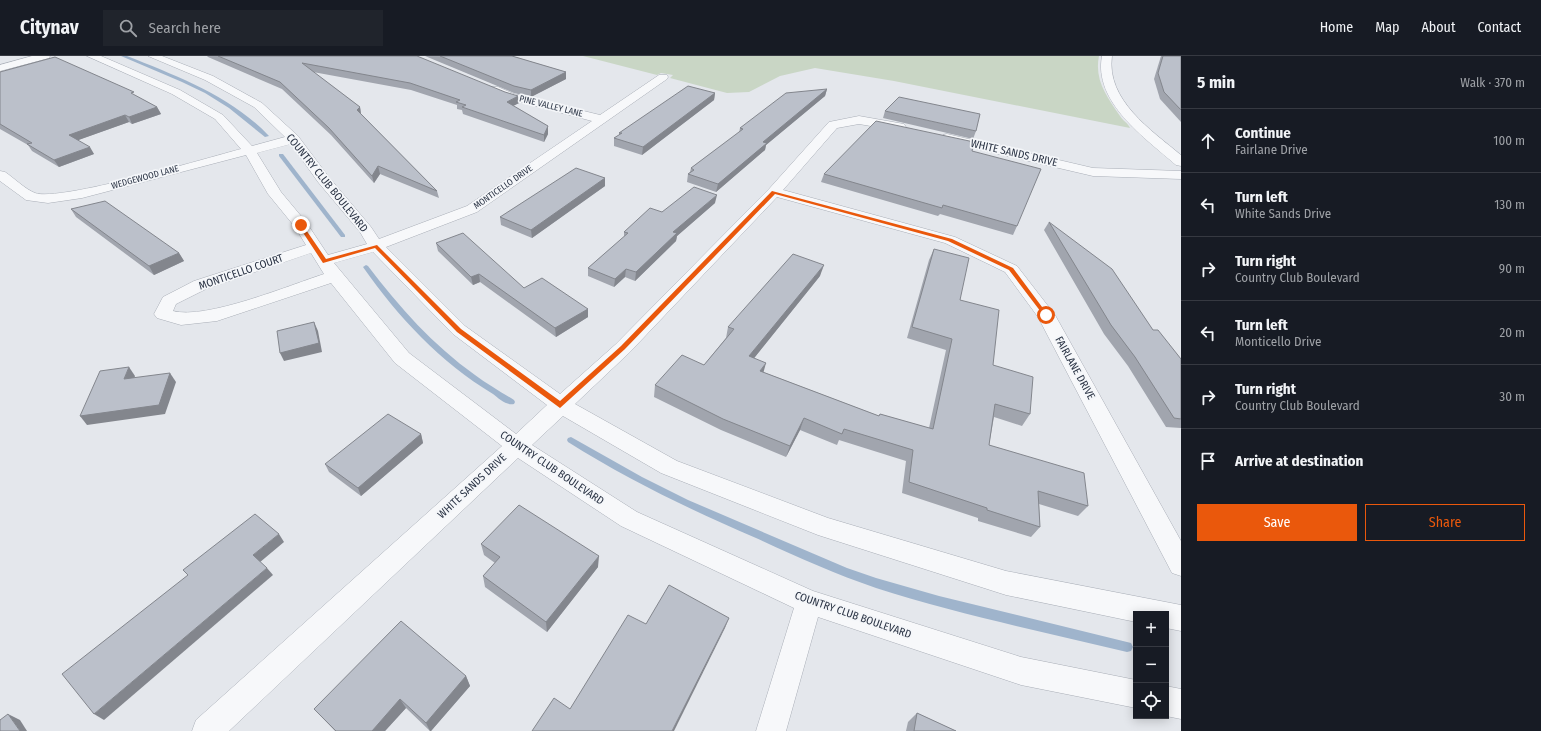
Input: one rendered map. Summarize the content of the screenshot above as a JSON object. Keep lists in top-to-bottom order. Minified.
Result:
{"streets":{"street":["PINE VALLEY LANE","WHITE SANDS DRIVE","WEDGEWOOD LANE","COUNTRY CLUB BOULEVARD","MONTICELLO DRIVE","MONTICELLO COURT","FAIRLANE DRIVE"]},"crossings":[["PINE VALLEY LANE","MONTICELLO DRIVE"],["WHITE SANDS DRIVE","COUNTRY CLUB BOULEVARD"],["WHITE SANDS DRIVE","FAIRLANE DRIVE"],["WEDGEWOOD LANE","COUNTRY CLUB BOULEVARD"],["COUNTRY CLUB BOULEVARD","MONTICELLO DRIVE"],["COUNTRY CLUB BOULEVARD","MONTICELLO COURT"],["MONTICELLO DRIVE","MONTICELLO COURT"]],"page":{"header":"Citynav","search":"Search here","nav":["Home","Map","About","Contact"],"heading":["5 min","Walk · 370 m"],"list":[["Continue","Fairlane Drive","100 m"],["Turn left","White Sands Drive","130 m"],["Turn right","Country Club Boulevard","90 m"],["Turn left","Monticello Drive","20 m"],["Turn right","Country Club Boulevard","30 m"],"Arrive at destination"],"buttons":["Save","Share"],"map_buttons":["+","−"]}}
